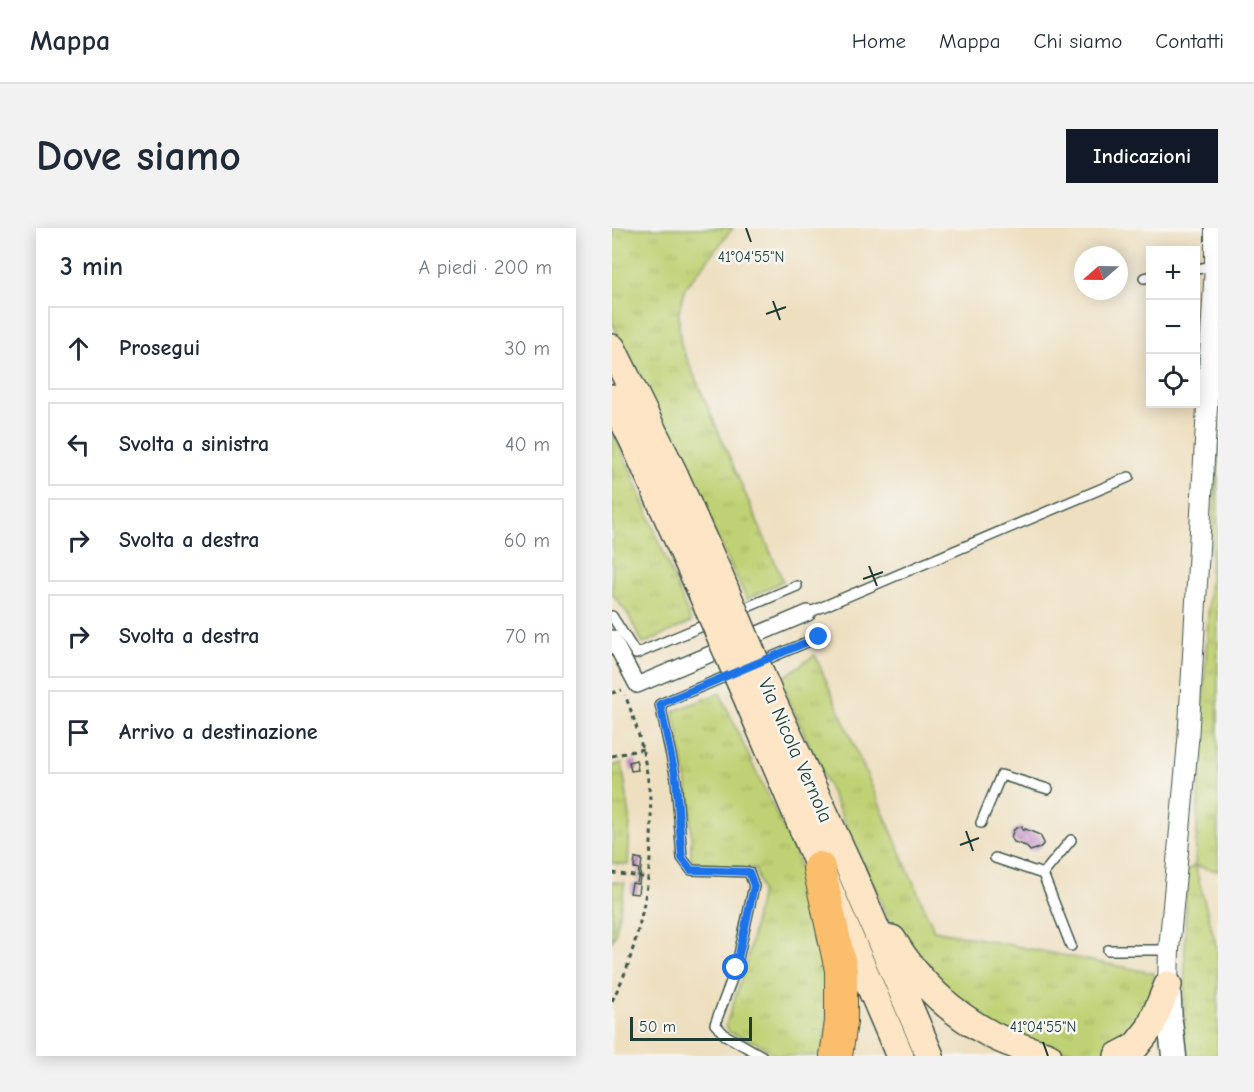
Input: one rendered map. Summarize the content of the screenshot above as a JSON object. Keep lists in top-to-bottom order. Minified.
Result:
{"streets":{"main road":["Via Nicola Vernola"]},"scale_bar":"50 m","north":"left","page":{"header":"Mappa","nav":["Home","Mappa","Chi siamo","Contatti"],"buttons":"Indicazioni","title":"Dove siamo","heading":["3 min","A piedi · 200 m"],"map_buttons":["+","−"],"list":[["Prosegui","30 m"],["Svolta a sinistra","40 m"],["Svolta a destra","60 m"],["Svolta a destra","70 m"],"Arrivo a destinazione"],"scale":"50 m"},"coordinates":["41°04'55\"N"]}
